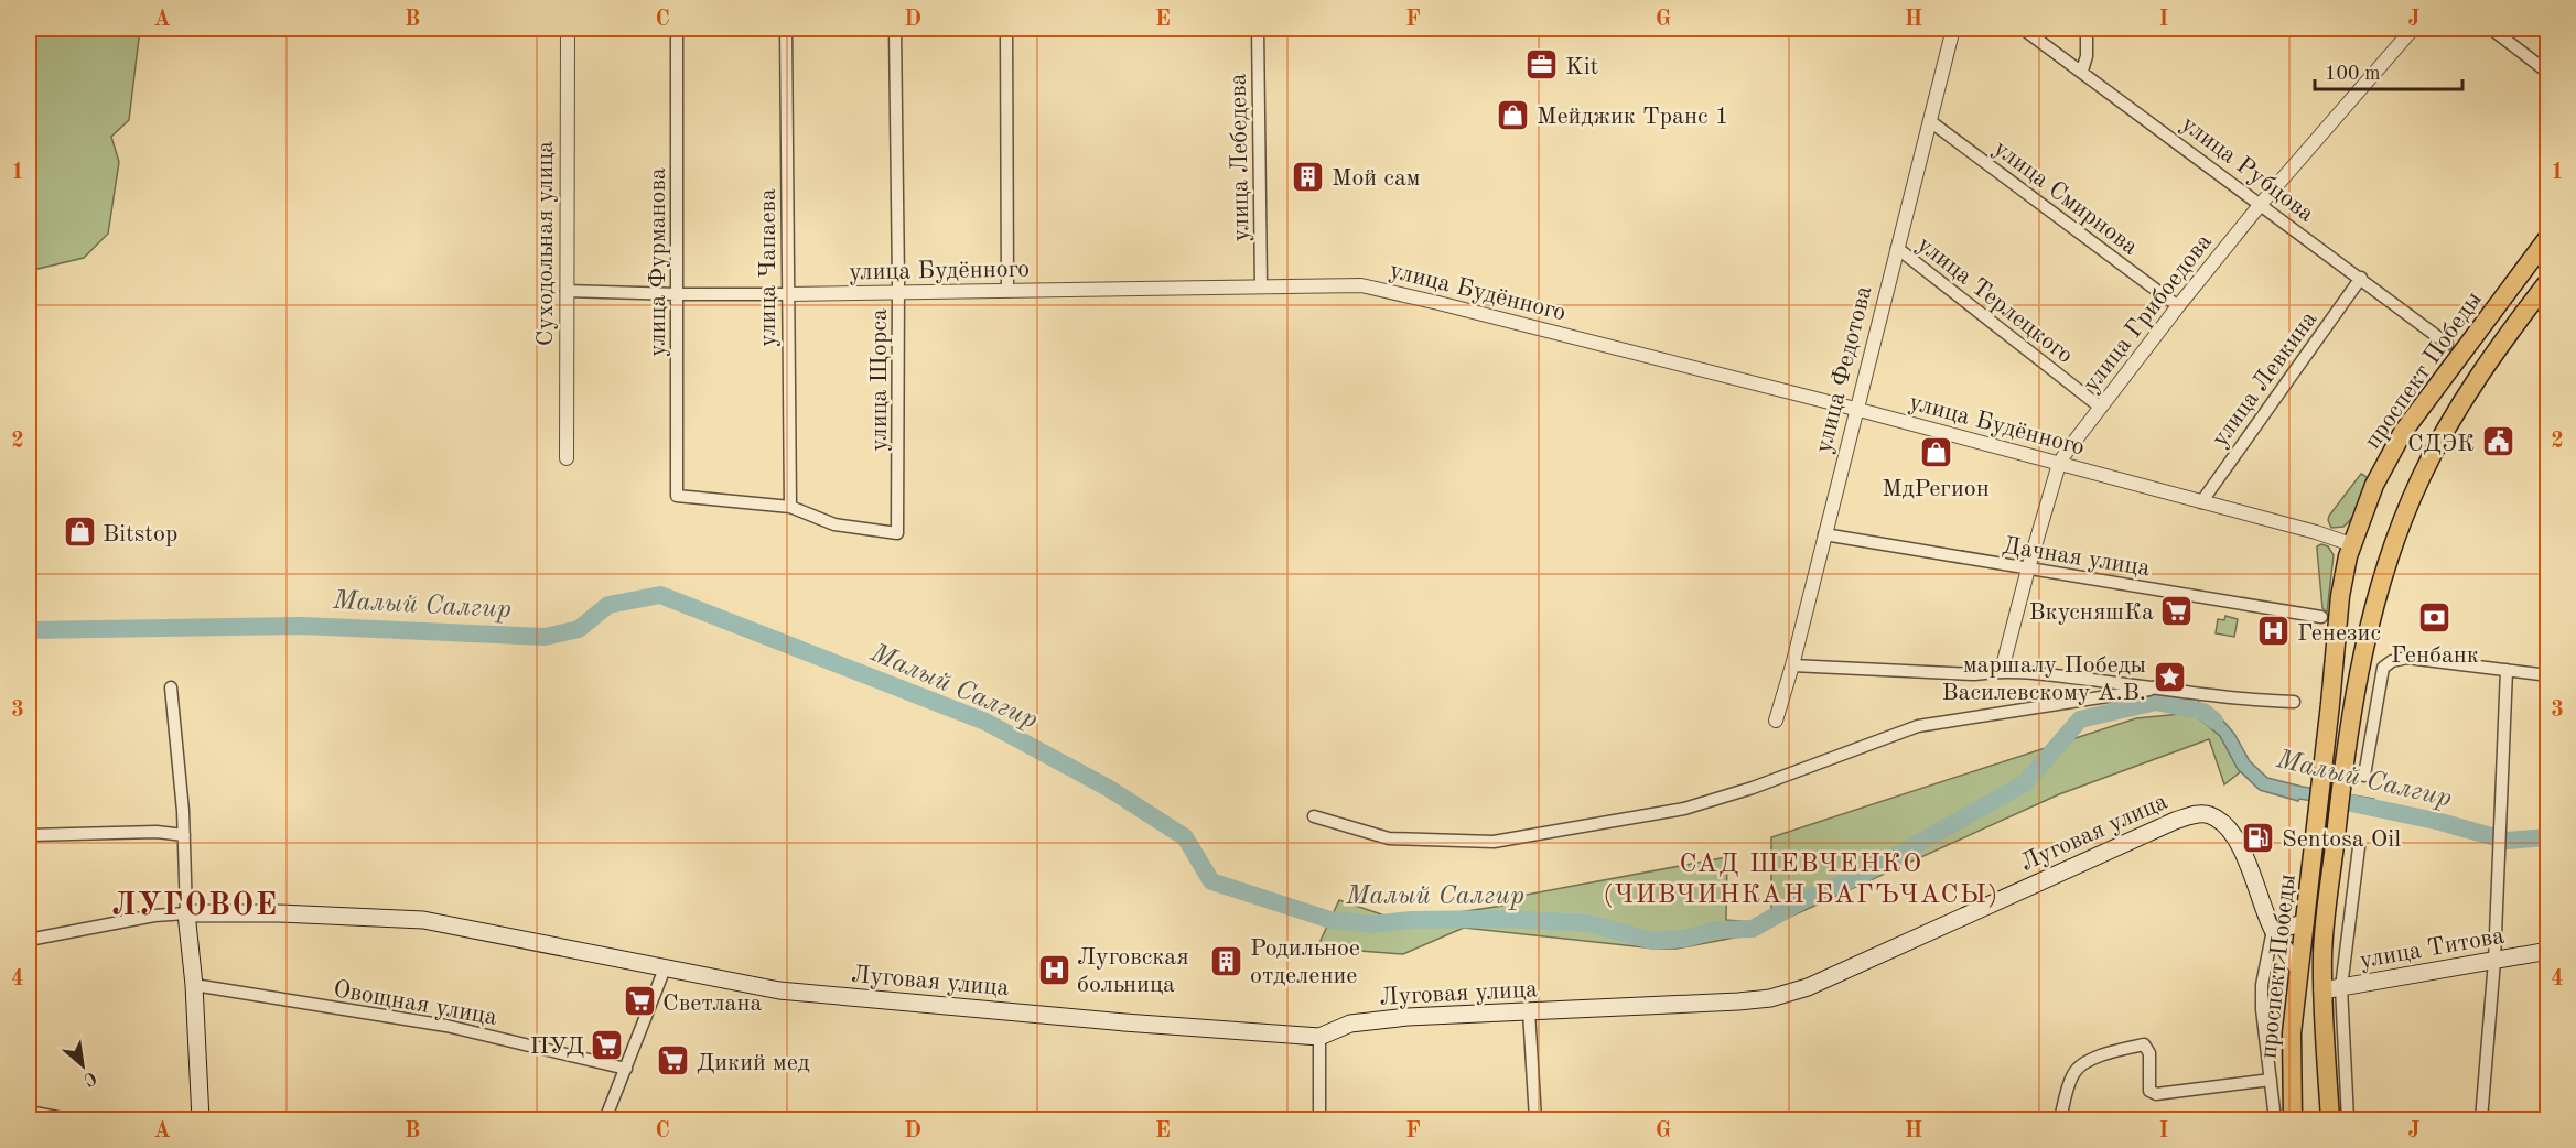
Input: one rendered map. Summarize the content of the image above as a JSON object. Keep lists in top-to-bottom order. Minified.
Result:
{"streets":{"main road":["проспект Победы","Луговая улица","улица Титова"],"street":["улица Лебедева","улица Рубцова","улица Смирнова","Суходольная улица","улица Фурманова","улица Чапаева","улица Будённого","улица Терлецкого","улица Грибоедова","улица Федотова","улица Левкина","улица Щорса","Дачная улица","Овощная улица"]},"crossings":[["улица Лебедева","улица Будённого"],["улица Рубцова","улица Грибоедова"],["улица Рубцова","проспект Победы"],["улица Рубцова","улица Левкина"],["улица Смирнова","улица Грибоедова"],["улица Смирнова","улица Федотова"],["Суходольная улица","улица Будённого"],["улица Фурманова","улица Чапаева"],["улица Фурманова","улица Будённого"],["улица Фурманова","улица Щорса"],["улица Чапаева","улица Будённого"],["улица Чапаева","улица Щорса"],["улица Будённого","улица Грибоедова"],["улица Будённого","улица Федотова"],["улица Будённого","проспект Победы"],["улица Будённого","улица Левкина"],["улица Будённого","улица Щорса"],["улица Терлецкого","улица Грибоедова"],["улица Терлецкого","улица Федотова"],["улица Грибоедова","Дачная улица"],["улица Федотова","Дачная улица"],["проспект Победы","Луговая улица"],["проспект Победы","улица Титова"]],"districts":["САД ШЕВЧЕНКО (ЧИВЧИНКАН БАГЪЧАСЫ)","ЛУГОВОЕ"],"water":["Малый Салгир"],"places":{"office":["Kit"],"shop":["Мейджик Транс 1","МдРегион","Bitstop"],"building":["Мой сам","Родильное отделение"],"public building":["СДЭК"],"supermarket":["ВкусняшКа","Светлана","ПУД","Дикий мед"],"bank":["Генбанк"],"hospital":["Генезис","Луговская больница"],"place":["маршалу Победы Василевскому А.В."],"fuel station":["Sentosa Oil"]},"scale_bar":"100 m","north":"bottom right","grid":{"columns":["A","B","C","D","E","F","G","H","I","J"],"rows":["1","2","3","4"]}}
